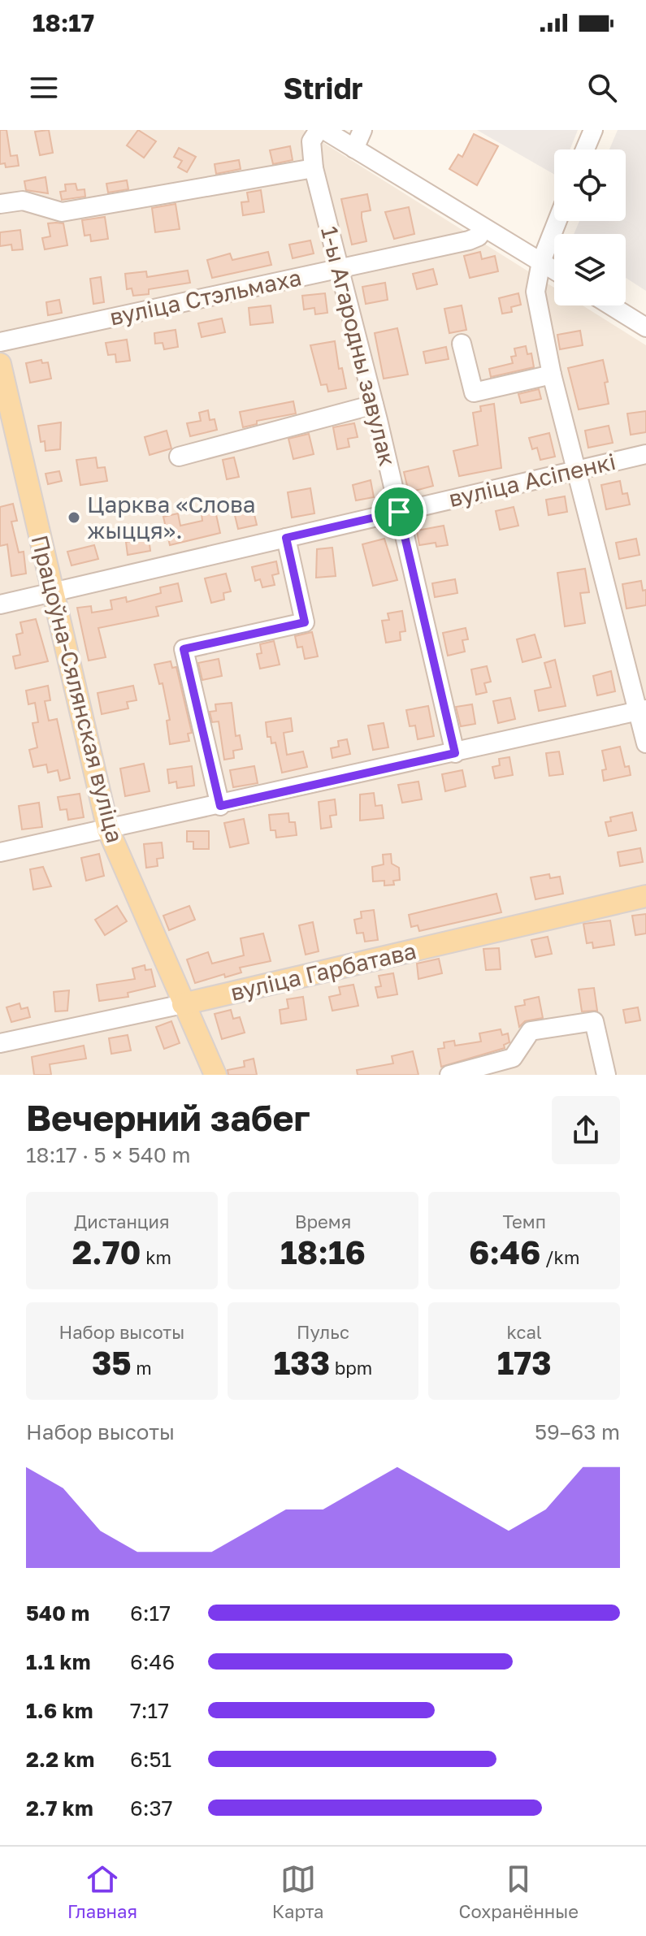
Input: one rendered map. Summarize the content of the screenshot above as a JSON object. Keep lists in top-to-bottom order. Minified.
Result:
{"streets":{"main road":["Працоўна-Сялянская вуліца","вуліца Гарбатава"],"street":["вуліца Стэльмаха","1-ы Агародны завулак","вуліца Асіпенкі"]},"crossings":[["вуліца Стэльмаха","1-ы Агародны завулак"],["1-ы Агародны завулак","вуліца Асіпенкі"],["вуліца Асіпенкі","Працоўна-Сялянская вуліца"],["Працоўна-Сялянская вуліца","вуліца Гарбатава"]],"places":["Царква «Слова жыцця»."],"page":{"status":"18:17","header":"Stridr","heading":["Вечерний забег","18:17 · 5 × 540 m"],"stats":[["Дистанция","2.70 km"],["Время","18:16"],["Темп","6:46 /km"],["Набор высоты","35 m"],["Пульс","133 bpm"],["kcal","173"]],"chart":["Набор высоты","59–63 m"],"list":[{"name":"540 m","note":"6:17"},{"name":"1.1 km","note":"6:46"},{"name":"1.6 km","note":"7:17"},{"name":"2.2 km","note":"6:51"},{"name":"2.7 km","note":"6:37"}],"tabs":["Главная","Карта","Сохранённые"]}}
